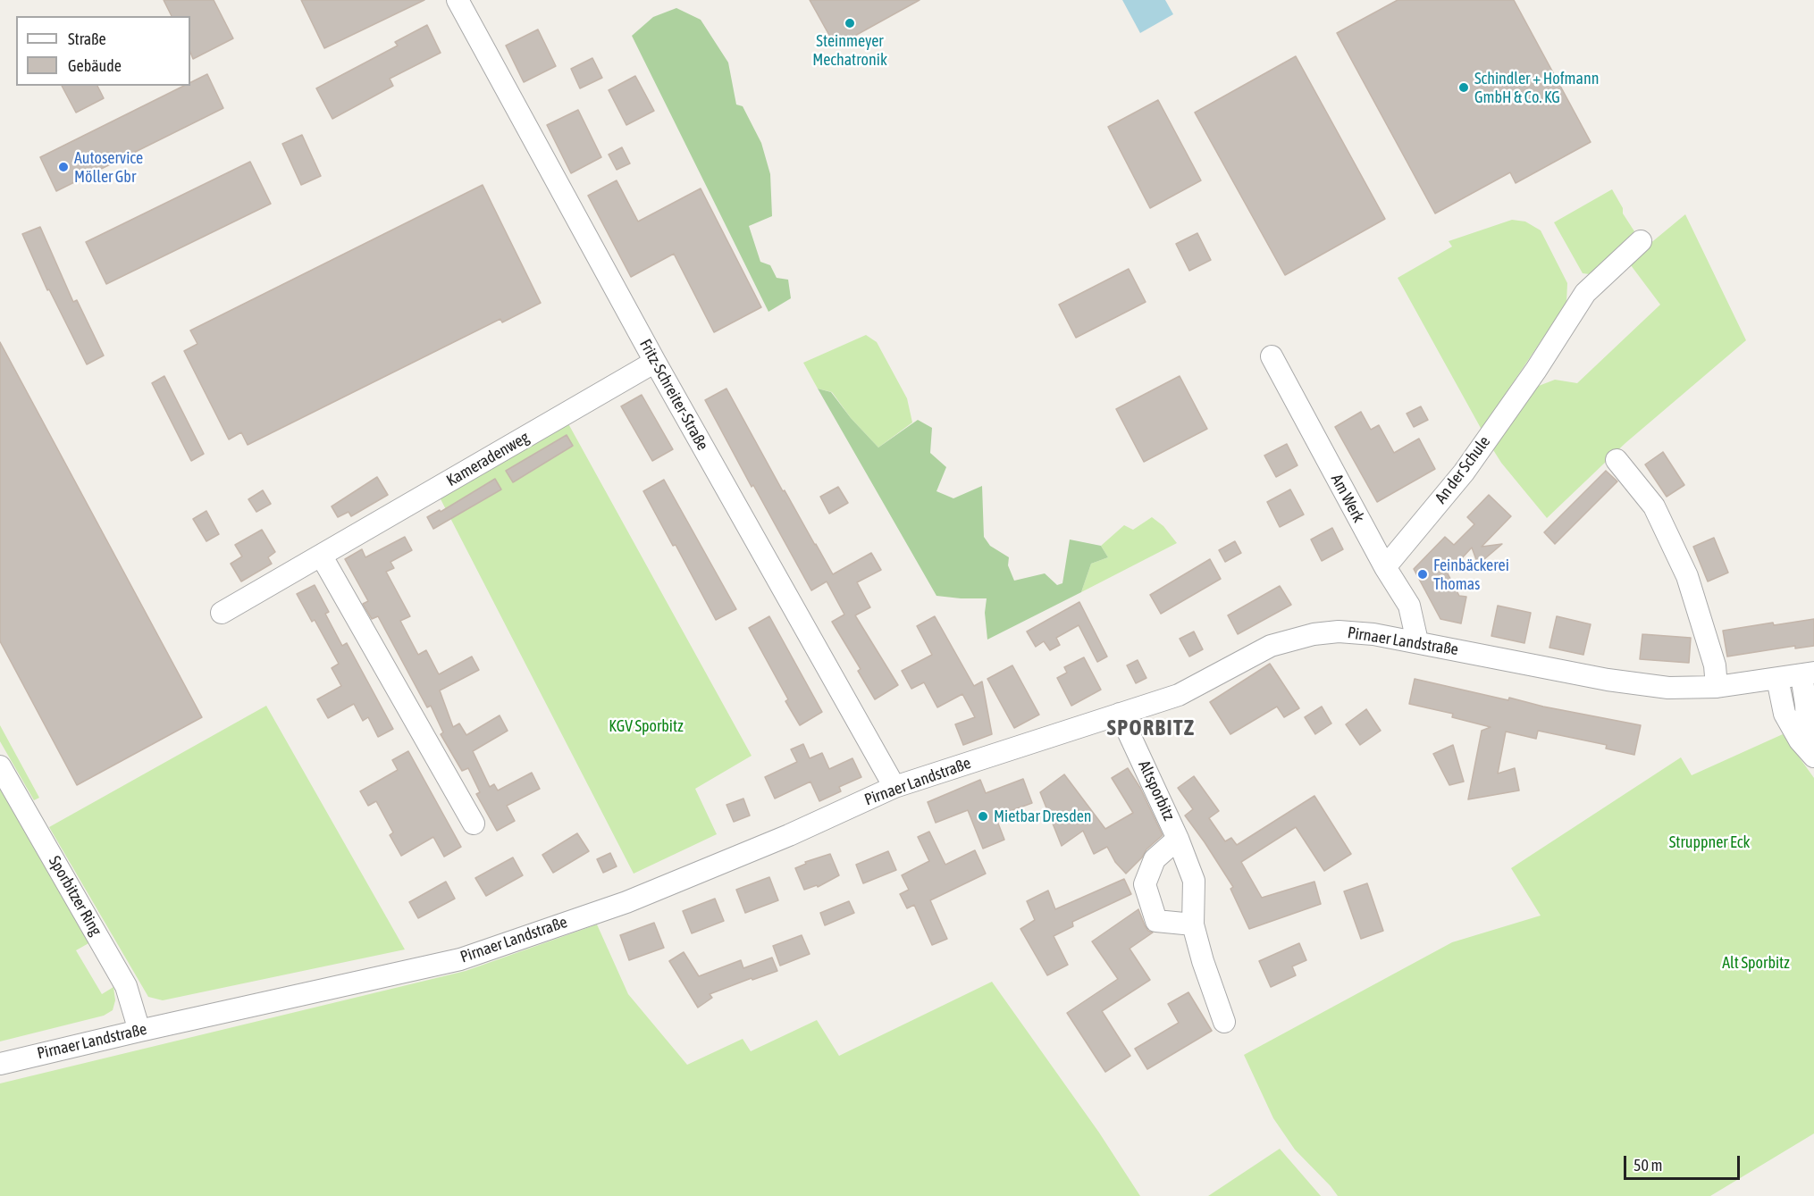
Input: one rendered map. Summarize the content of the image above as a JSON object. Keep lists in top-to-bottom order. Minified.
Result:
{"streets":{"street":["Fritz-Schreiter-Straße","Kameradenweg","An der Schule","Am Werk","Pirnaer Landstraße","Altsporbitz","Sporbitzer Ring"]},"crossings":[["Fritz-Schreiter-Straße","Kameradenweg"],["Fritz-Schreiter-Straße","Pirnaer Landstraße"],["An der Schule","Am Werk"],["Am Werk","Pirnaer Landstraße"],["Pirnaer Landstraße","Altsporbitz"],["Pirnaer Landstraße","Sporbitzer Ring"]],"districts":["SPORBITZ"],"parks":["KGV Sporbitz","Struppner Eck","Alt Sporbitz"],"places":["Steinmeyer Mechatronik","Schindler + Hofmann GmbH & Co. KG","Autoservice Möller Gbr","Feinbäckerei Thomas","Mietbar Dresden"],"legend":["Straße","Gebäude"],"scale_bar":"50 m"}
